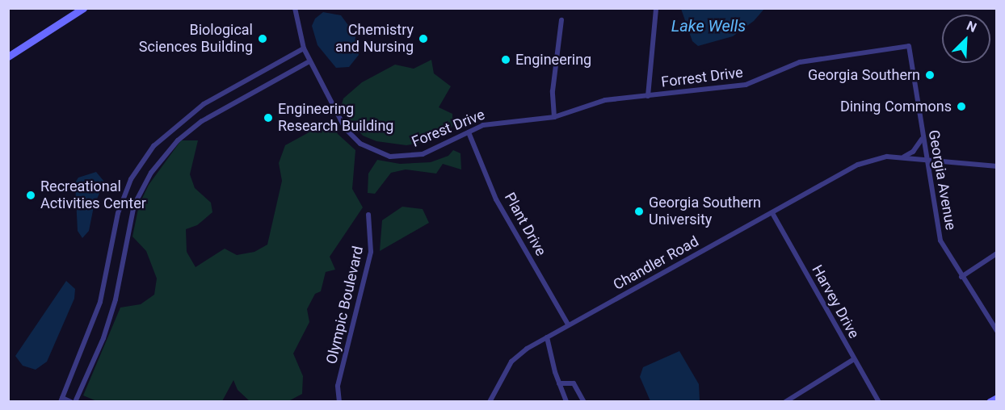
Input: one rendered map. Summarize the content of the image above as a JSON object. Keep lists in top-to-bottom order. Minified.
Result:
{"streets":{"street":["Forrest Drive","Forest Drive","Georgia Avenue","Plant Drive","Chandler Road","Harvey Drive","Olympic Boulevard"]},"crossings":[["Forrest Drive","Forest Drive"],["Forrest Drive","Georgia Avenue"],["Forest Drive","Plant Drive"],["Georgia Avenue","Chandler Road"],["Plant Drive","Chandler Road"],["Chandler Road","Harvey Drive"]],"water":["Lake Wells"],"places":["Biological Sciences Building","Chemistry and Nursing","Engineering","Georgia Southern","Dining Commons","Engineering Research Building","Recreational Activities Center","Georgia Southern University"],"north":"top right"}
